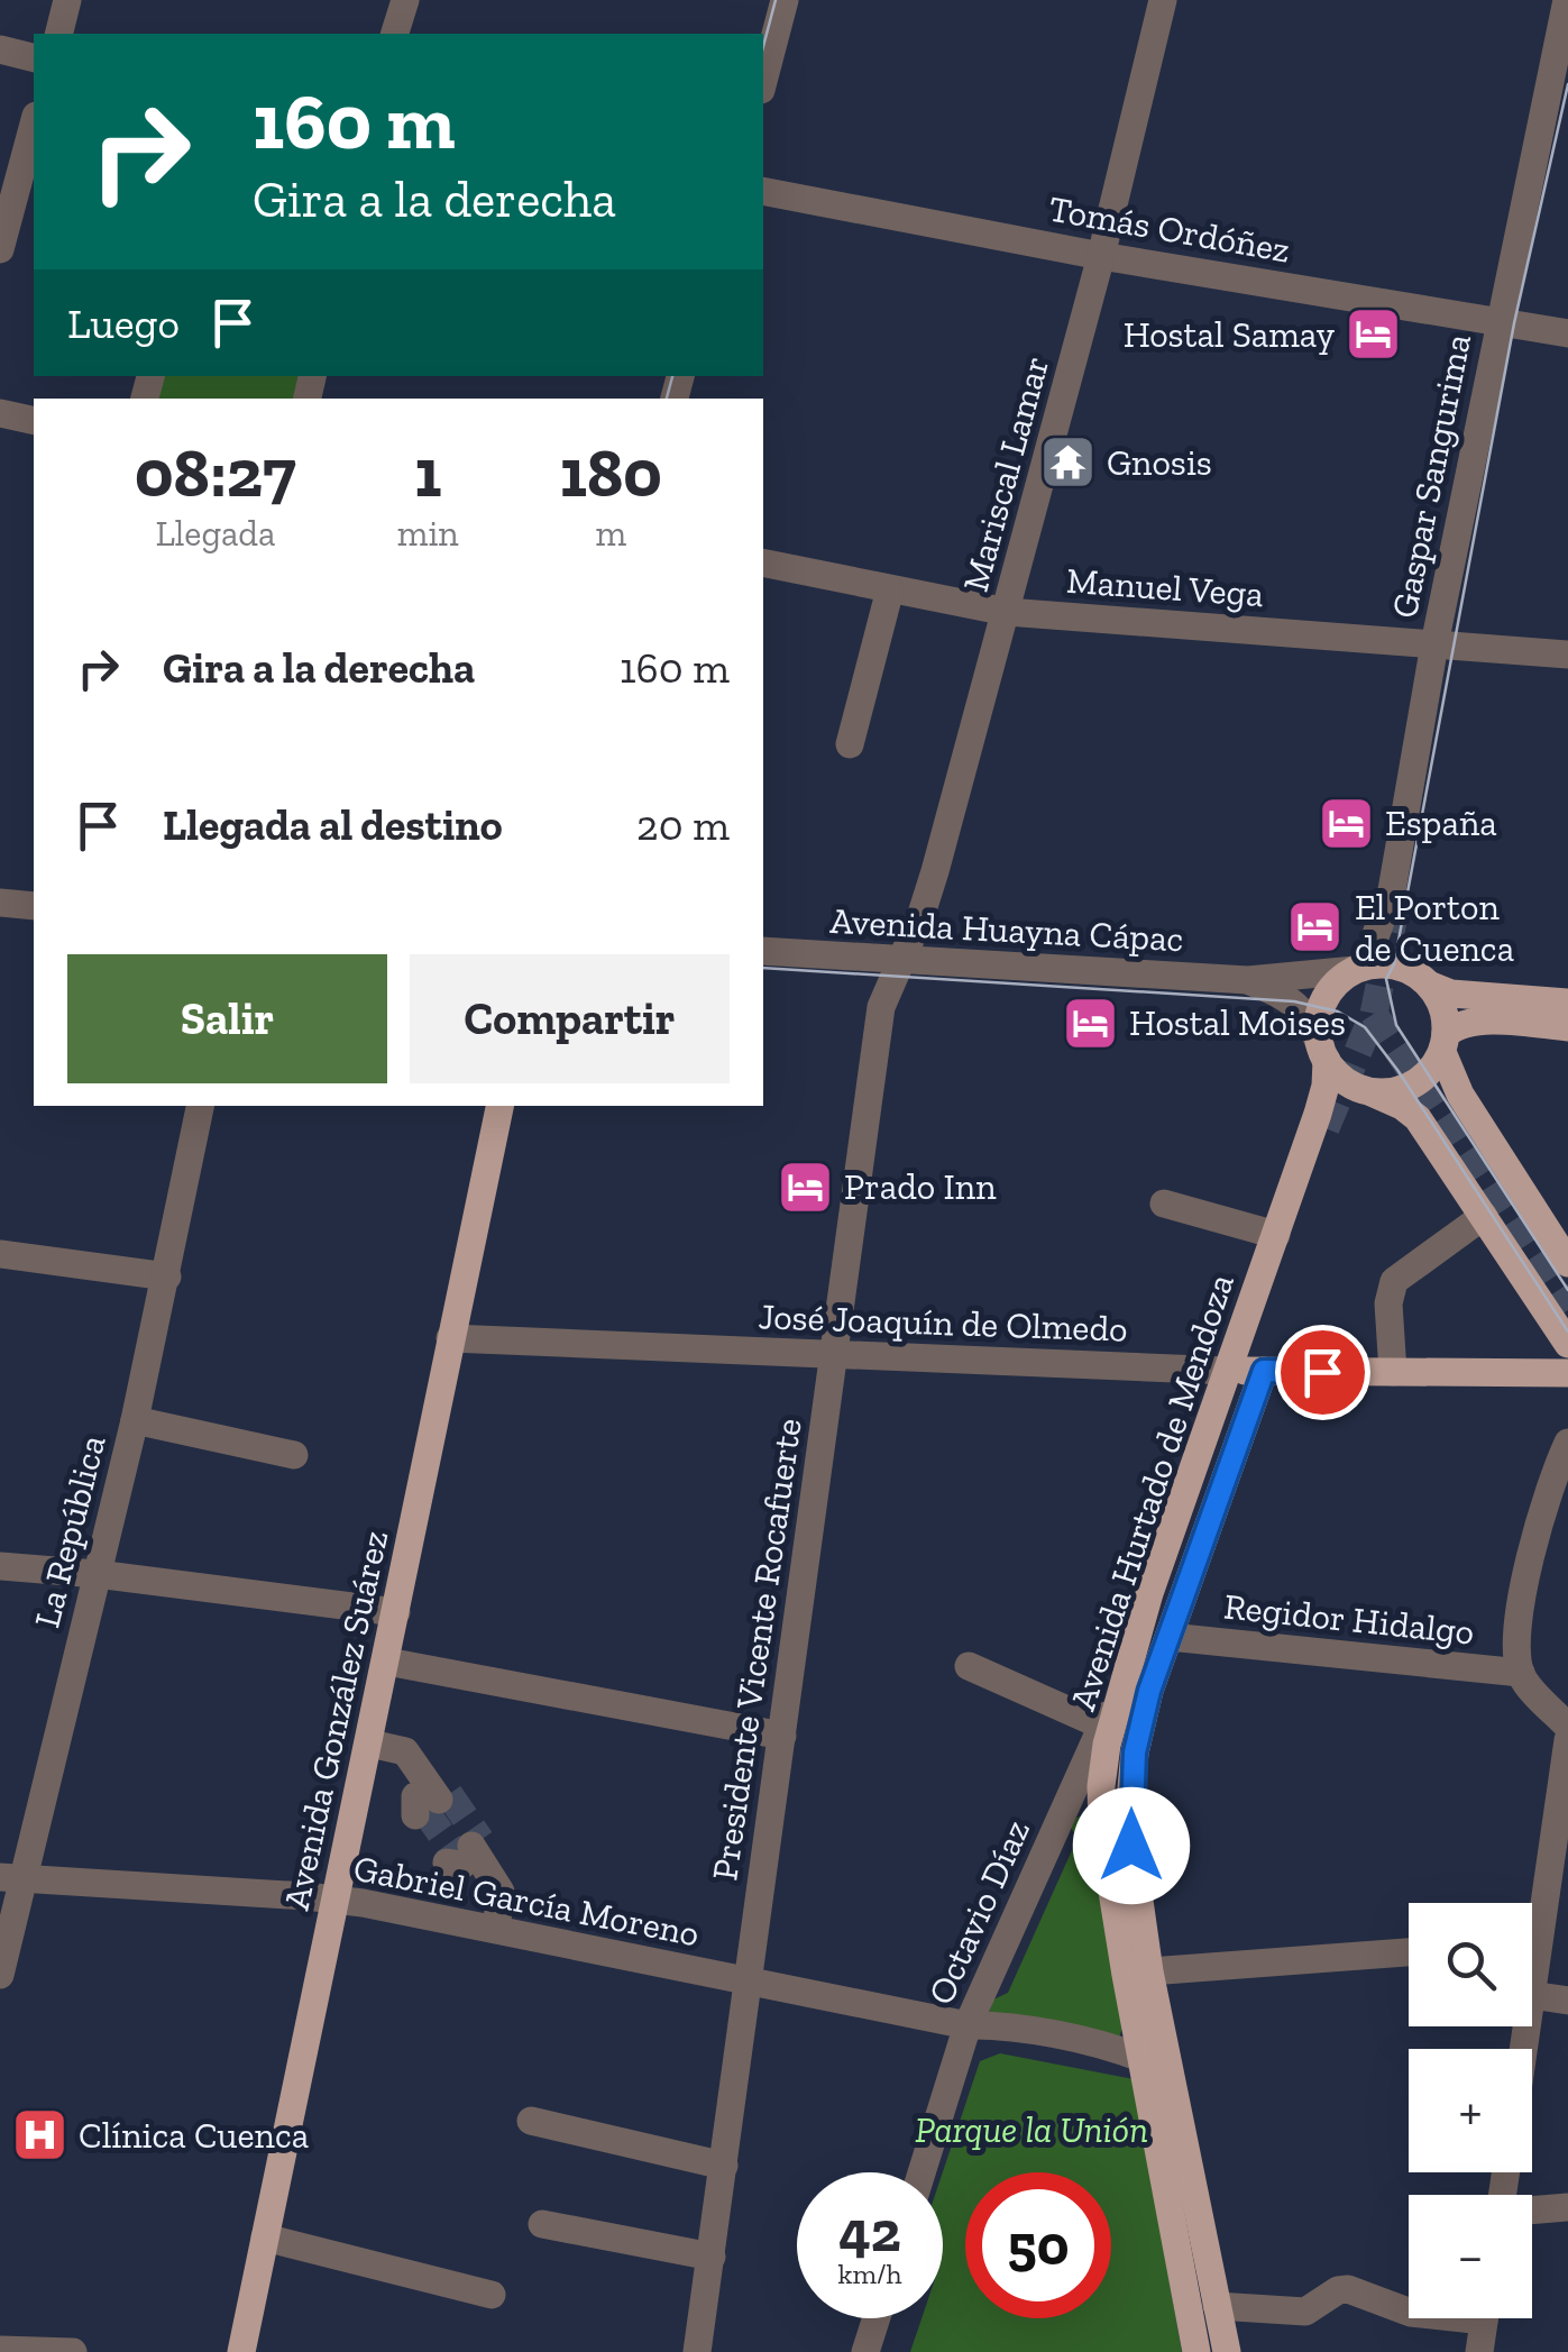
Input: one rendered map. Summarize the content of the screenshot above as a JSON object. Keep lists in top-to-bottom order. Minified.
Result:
{"streets":{"main road":["José Joaquín de Olmedo","Avenida Hurtado de Mendoza","Avenida González Suárez"],"street":["Tomás Ordóñez","Mariscal Lamar","Gaspar Sangurima","Manuel Vega","Avenida Huayna Cápac","La República","Regidor Hidalgo","Presidente Vicente Rocafuerte","Gabriel García Moreno","Octavio Díaz"]},"crossings":[["Tomás Ordóñez","Mariscal Lamar"],["Tomás Ordóñez","Gaspar Sangurima"],["Mariscal Lamar","Manuel Vega"],["Mariscal Lamar","Avenida Huayna Cápac"],["Mariscal Lamar","Presidente Vicente Rocafuerte"],["Gaspar Sangurima","Manuel Vega"],["Gaspar Sangurima","Avenida Hurtado de Mendoza"],["Avenida Huayna Cápac","Presidente Vicente Rocafuerte"],["José Joaquín de Olmedo","Avenida Hurtado de Mendoza"],["José Joaquín de Olmedo","Presidente Vicente Rocafuerte"],["José Joaquín de Olmedo","Avenida González Suárez"],["Avenida Hurtado de Mendoza","Regidor Hidalgo"],["Avenida Hurtado de Mendoza","Gabriel García Moreno"],["Avenida Hurtado de Mendoza","Octavio Díaz"],["La República","Gabriel García Moreno"],["Presidente Vicente Rocafuerte","Gabriel García Moreno"],["Avenida González Suárez","Gabriel García Moreno"],["Gabriel García Moreno","Octavio Díaz"]],"parks":["Parque la Unión"],"places":{"hotel":["Hostal Samay","España","El Porton de Cuenca","Hostal Moises","Prado Inn"],"temple":["Gnosis"],"hospital":["Clínica Cuenca"]},"page":{"turn":["160 m","Gira a la derecha"],"then":"Luego","eta":["08:27","Llegada","1","min","180","m"],"list":[{"name":"Gira a la derecha","value":"160 m"},{"name":"Llegada al destino","value":"20 m"}],"buttons":["Salir","Compartir"],"map_buttons":["+","−"],"speed":"42 km/h","limit":"50"}}
